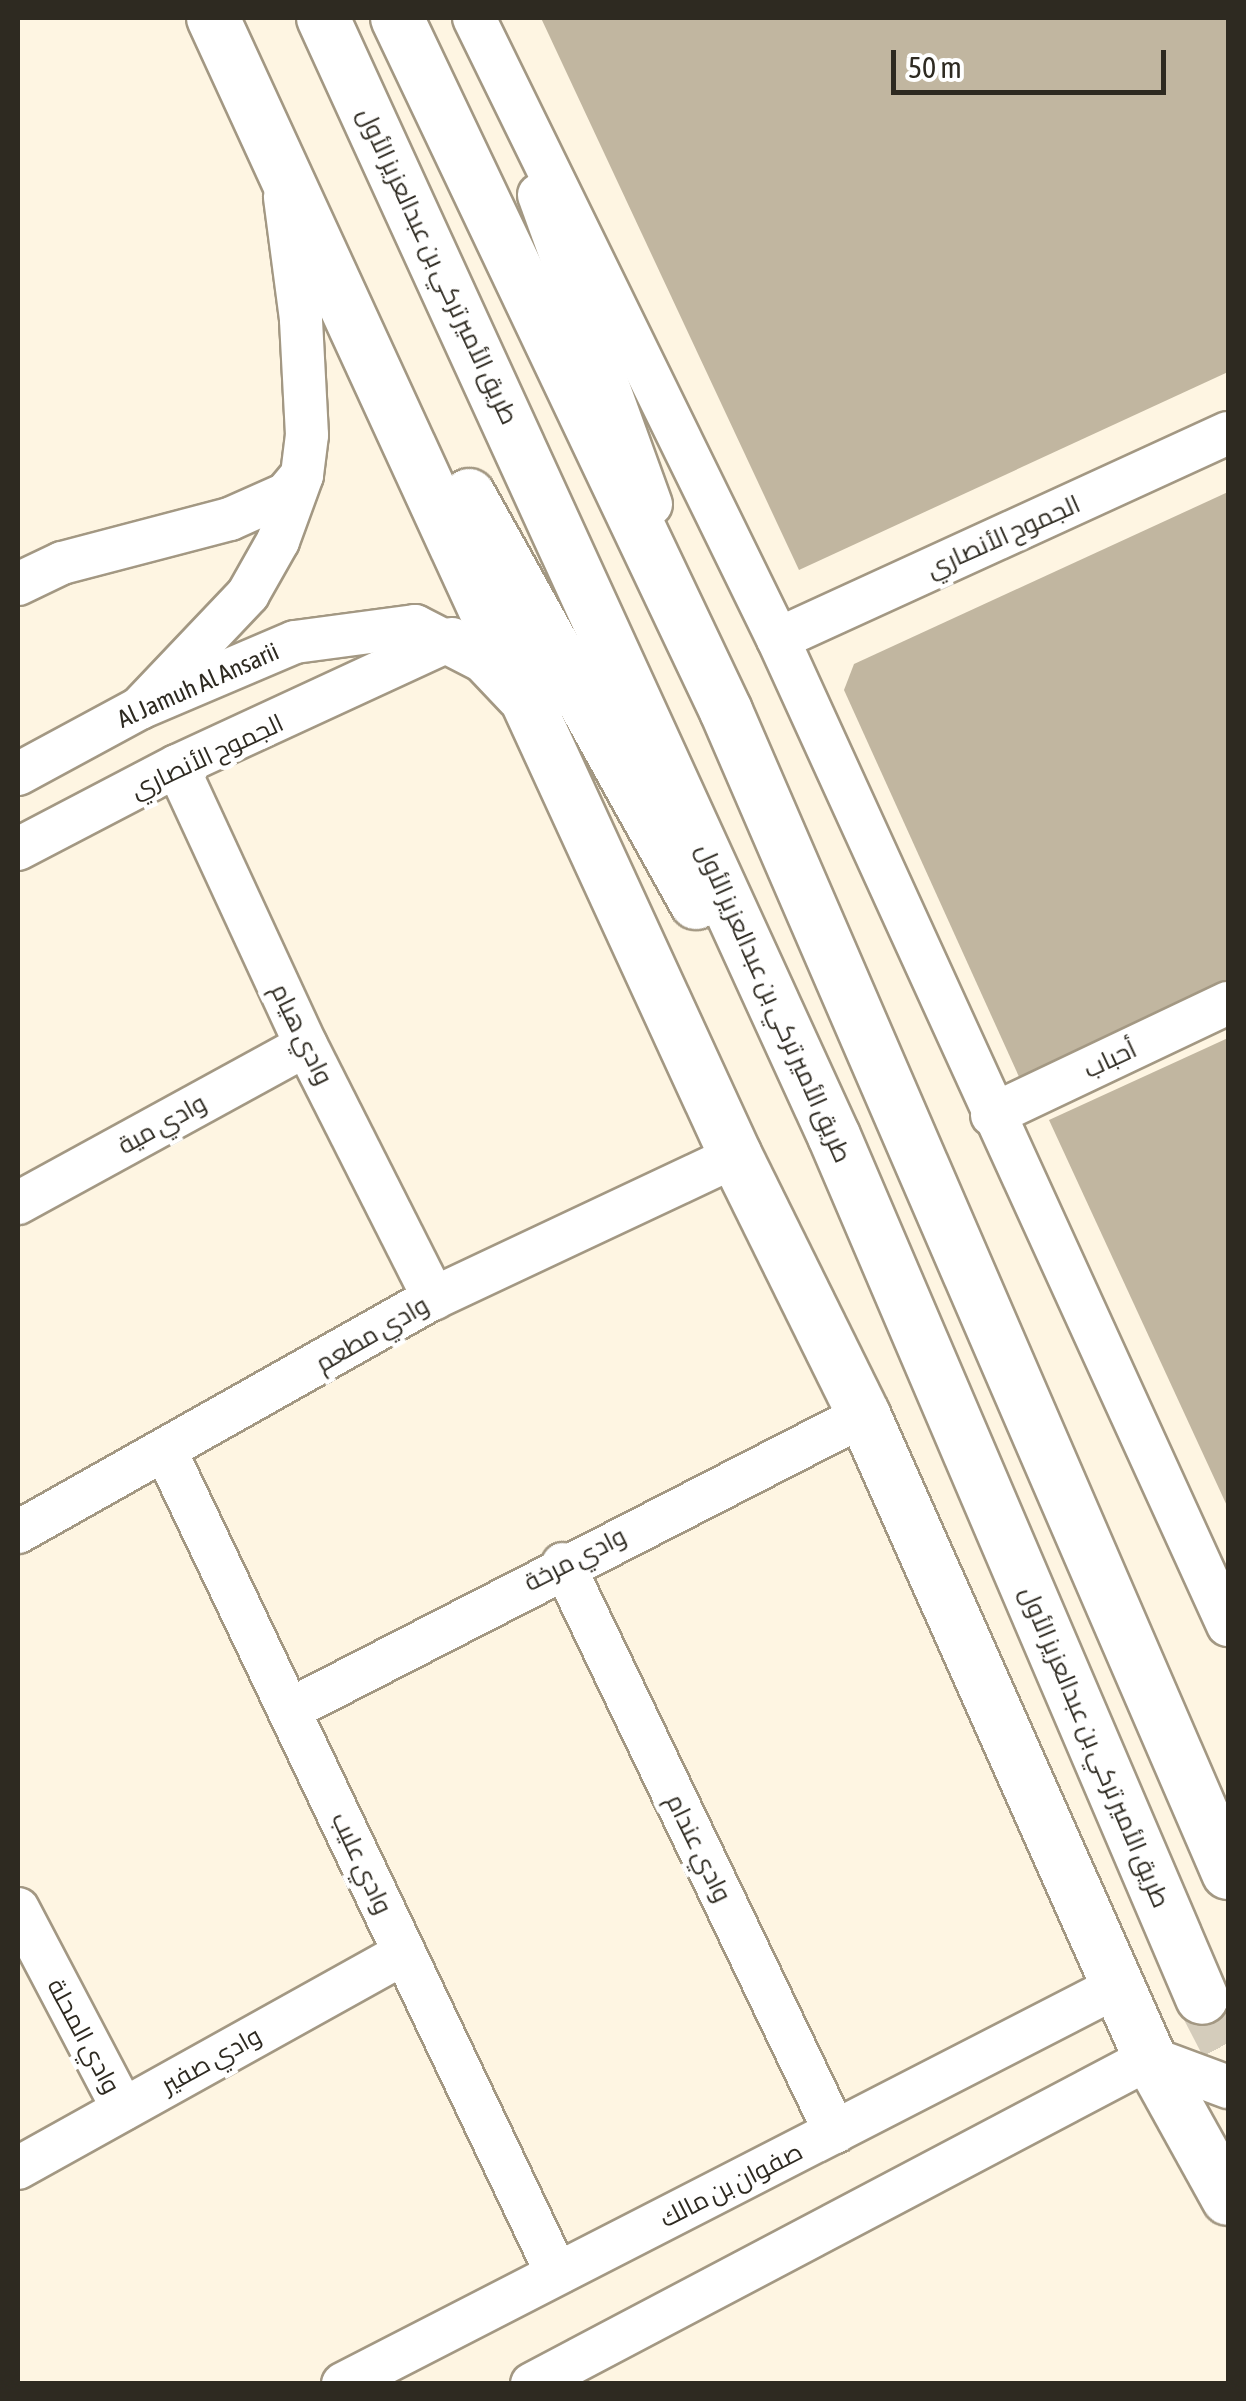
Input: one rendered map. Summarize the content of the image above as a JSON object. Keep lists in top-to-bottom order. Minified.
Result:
{"streets":{"main road":["طريق الأمير تركي بن عبدالعزيز الأول"],"street":["الجموح الأنصاري","Al Jamuh Al Ansarii","وادي هيام","أحباب","وادي مية","وادي مطعم","وادي مرخة","وادي عندام","وادي عليب","وادي المحلة","وادي صفير","صفوان بن مالك"]},"crossings":[["الجموح الأنصاري","Al Jamuh Al Ansarii"],["الجموح الأنصاري","وادي هيام"],["وادي هيام","وادي مية"],["وادي هيام","وادي مطعم"],["وادي مطعم","وادي عليب"],["وادي مرخة","وادي عندام"],["وادي مرخة","وادي عليب"],["وادي عندام","صفوان بن مالك"],["وادي عليب","وادي صفير"],["وادي عليب","صفوان بن مالك"],["وادي المحلة","وادي صفير"]],"scale_bar":"50 m"}
